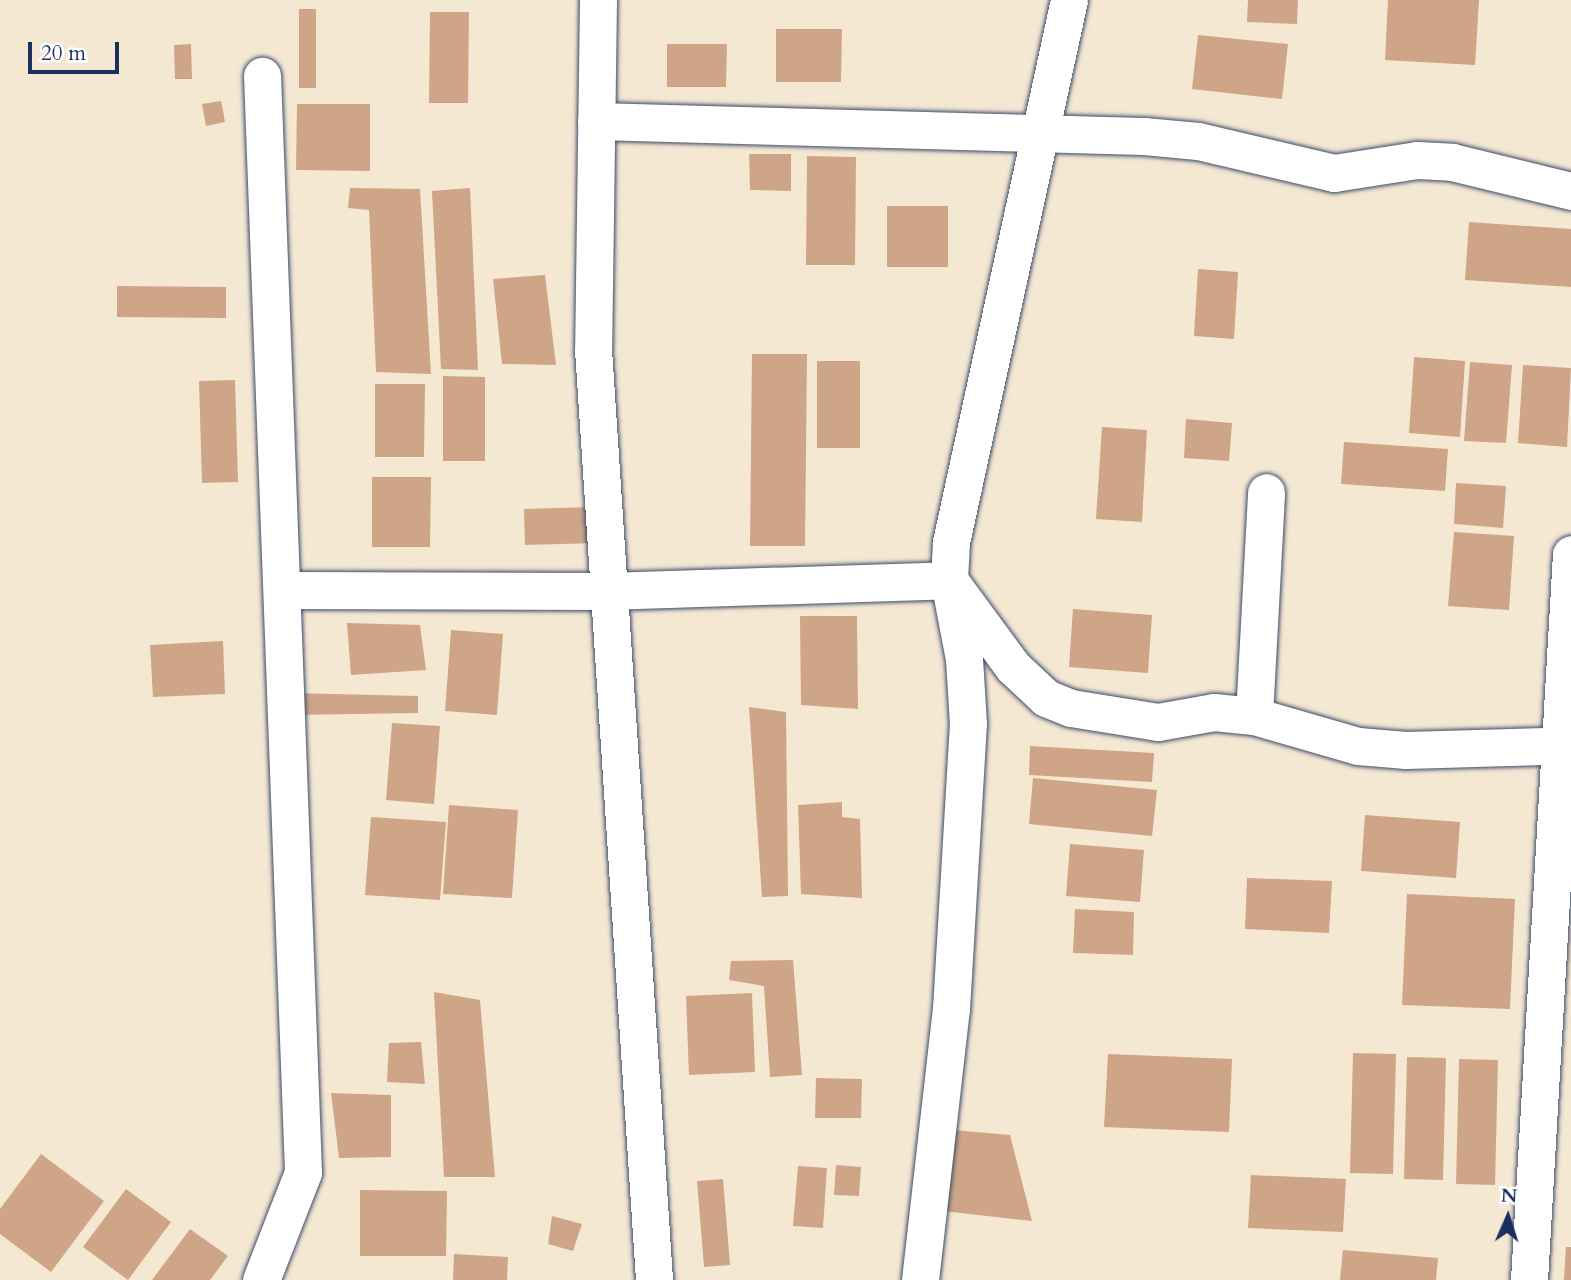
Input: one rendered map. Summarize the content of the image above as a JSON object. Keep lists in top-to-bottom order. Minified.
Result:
{"scale_bar":"20 m","north":"top"}
